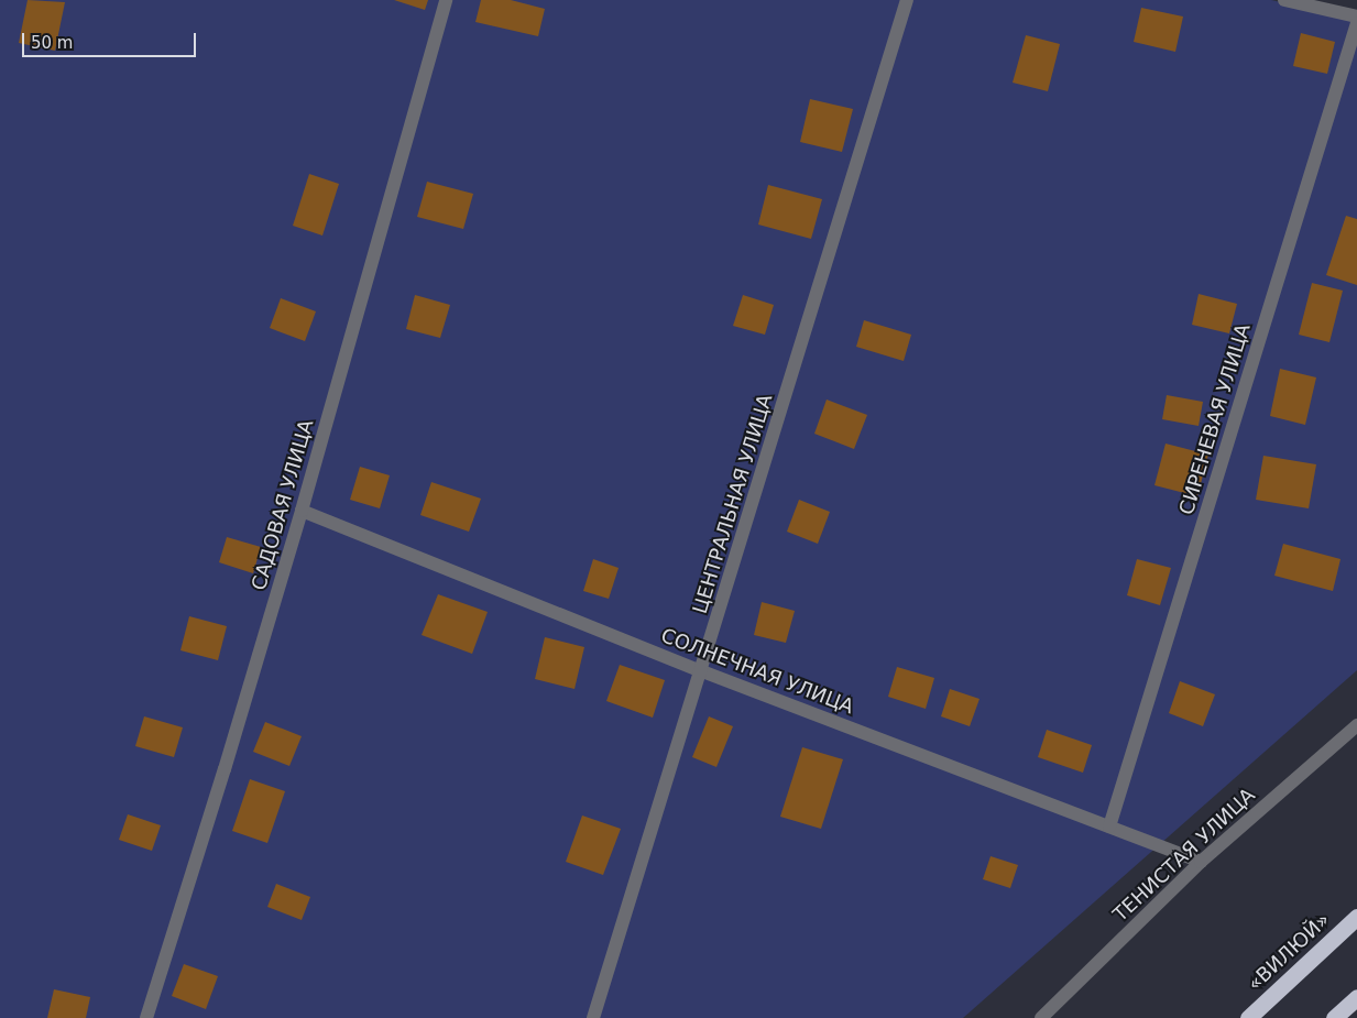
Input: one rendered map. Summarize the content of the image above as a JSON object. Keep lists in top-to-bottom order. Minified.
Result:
{"streets":{"highway":["«ВИЛЮЙ»"],"street":["СИРЕНЕВАЯ УЛИЦА","ЦЕНТРАЛЬНАЯ УЛИЦА","САДОВАЯ УЛИЦА","СОЛНЕЧНАЯ УЛИЦА","ТЕНИСТАЯ УЛИЦА"]},"crossings":[["СИРЕНЕВАЯ УЛИЦА","СОЛНЕЧНАЯ УЛИЦА"],["ЦЕНТРАЛЬНАЯ УЛИЦА","СОЛНЕЧНАЯ УЛИЦА"],["САДОВАЯ УЛИЦА","СОЛНЕЧНАЯ УЛИЦА"],["СОЛНЕЧНАЯ УЛИЦА","ТЕНИСТАЯ УЛИЦА"]],"scale_bar":"50 m"}
